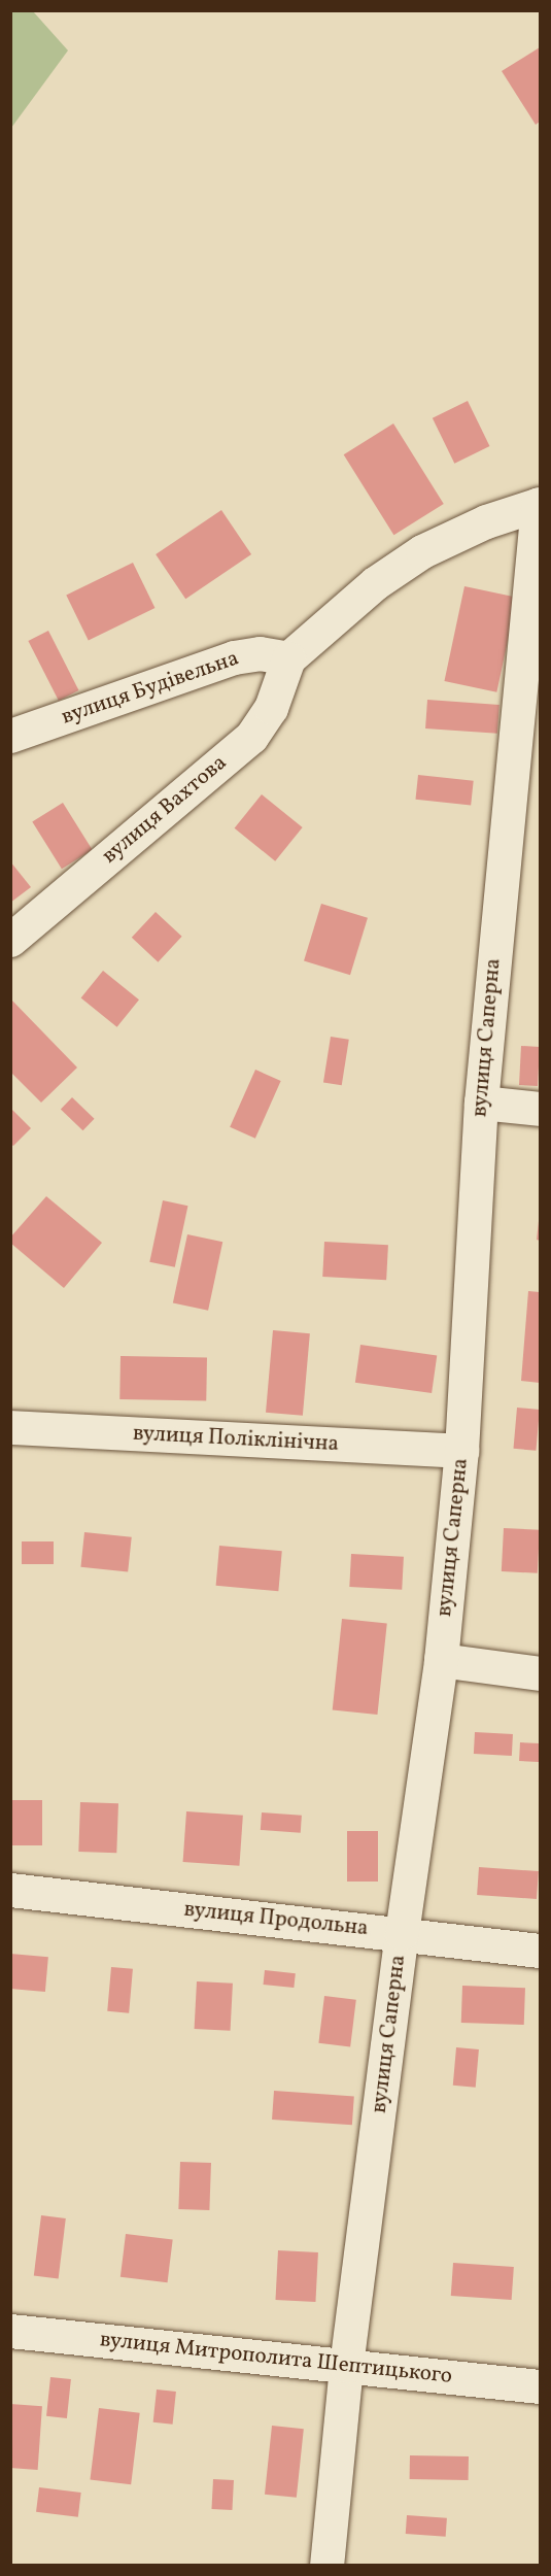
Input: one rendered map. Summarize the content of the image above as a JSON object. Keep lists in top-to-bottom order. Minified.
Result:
{"streets":{"street":["вулиця Будівельна","вулиця Вахтова","вулиця Саперна","вулиця Поліклінічна","вулиця Продольна","вулиця Митрополита Шептицького"]},"crossings":[["вулиця Будівельна","вулиця Вахтова"],["вулиця Саперна","вулиця Поліклінічна"],["вулиця Саперна","вулиця Продольна"],["вулиця Саперна","вулиця Митрополита Шептицького"]]}
